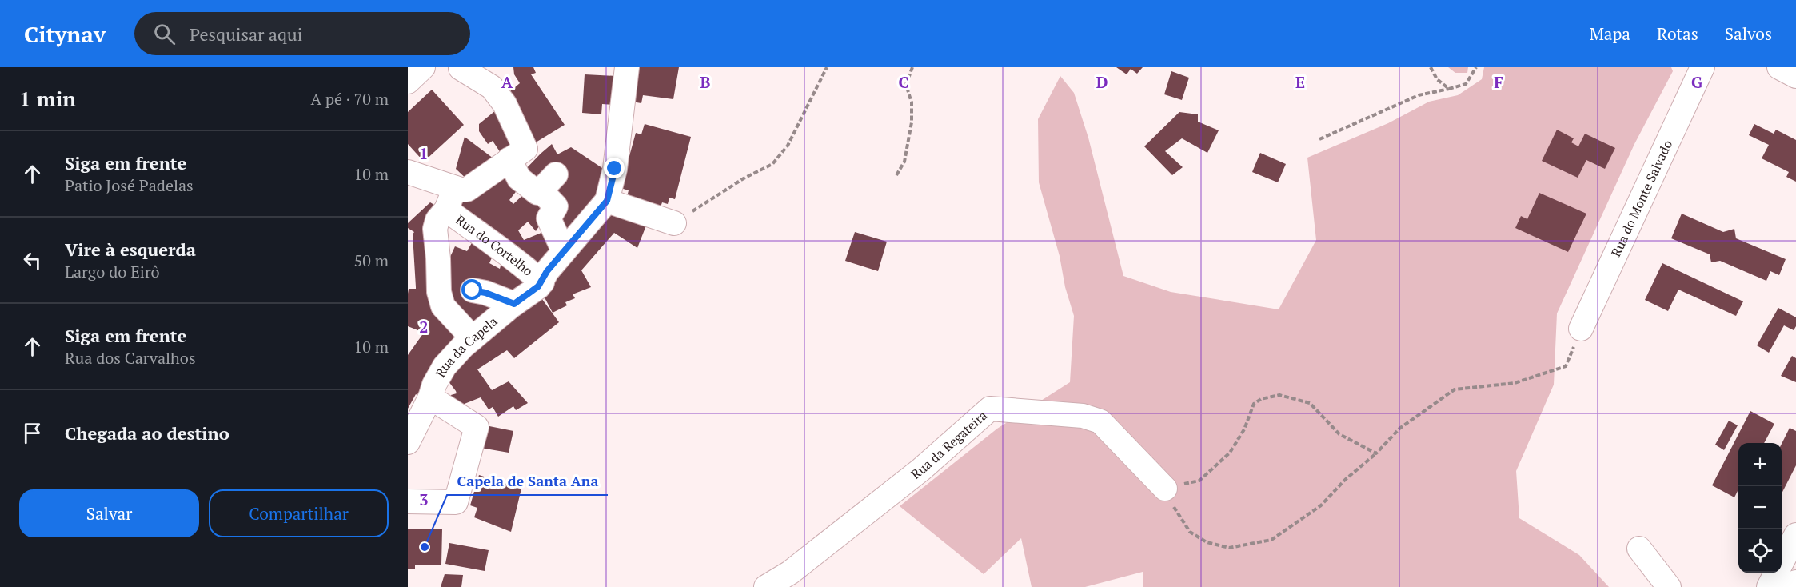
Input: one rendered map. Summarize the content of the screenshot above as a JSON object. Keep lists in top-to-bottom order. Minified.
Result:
{"streets":{"street":["Rua do Monte Salvado","Rua do Cortelho","Rua da Capela","Rua da Regateira"]},"crossings":[["Rua do Cortelho","Rua da Capela"]],"places":["Capela de Santa Ana"],"page":{"header":"Citynav","search":"Pesquisar aqui","nav":["Mapa","Rotas","Salvos"],"heading":["1 min","A pé · 70 m"],"list":[["Siga em frente","Patio José Padelas","10 m"],["Vire à esquerda","Largo do Eirô","50 m"],["Siga em frente","Rua dos Carvalhos","10 m"],"Chegada ao destino"],"map_buttons":["+","−"],"buttons":["Salvar","Compartilhar"]},"grid":{"columns":["A","B","C","D","E","F","G"],"rows":["1","2","3"]}}
